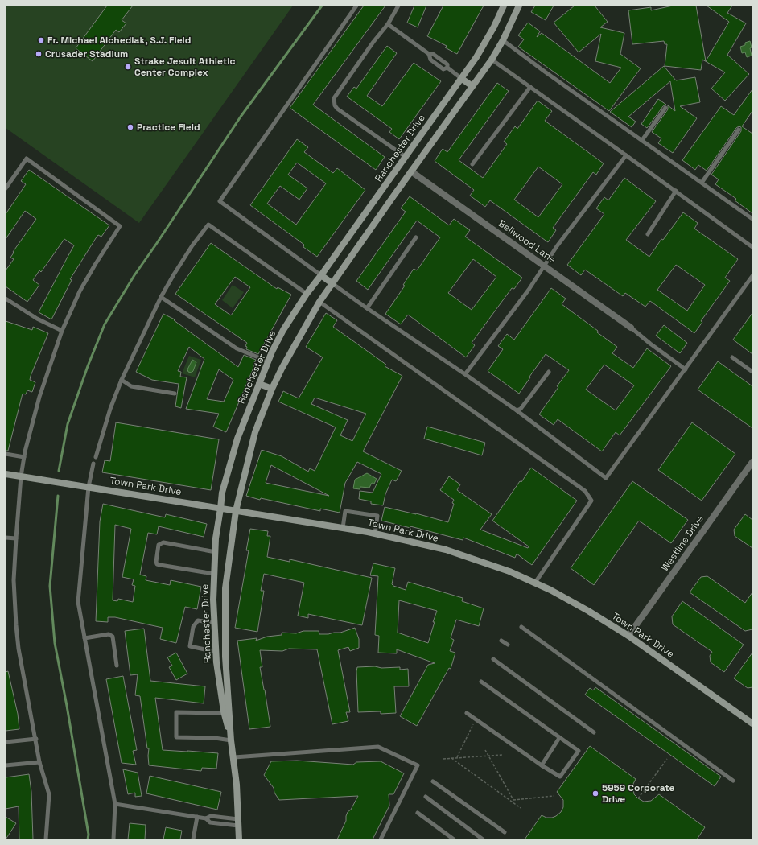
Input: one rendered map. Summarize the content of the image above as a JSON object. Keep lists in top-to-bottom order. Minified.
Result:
{"streets":{"street":["Ranchester Drive","Bellwood Lane","Town Park Drive","Westline Drive"]},"crossings":[["Ranchester Drive","Bellwood Lane"],["Ranchester Drive","Town Park Drive"],["Town Park Drive","Westline Drive"]],"places":["Fr. Michael Alchediak, S.J. Field","Crusader Stadium","Strake Jesuit Athletic Center Complex","Practice Field","5959 Corporate Drive"]}
